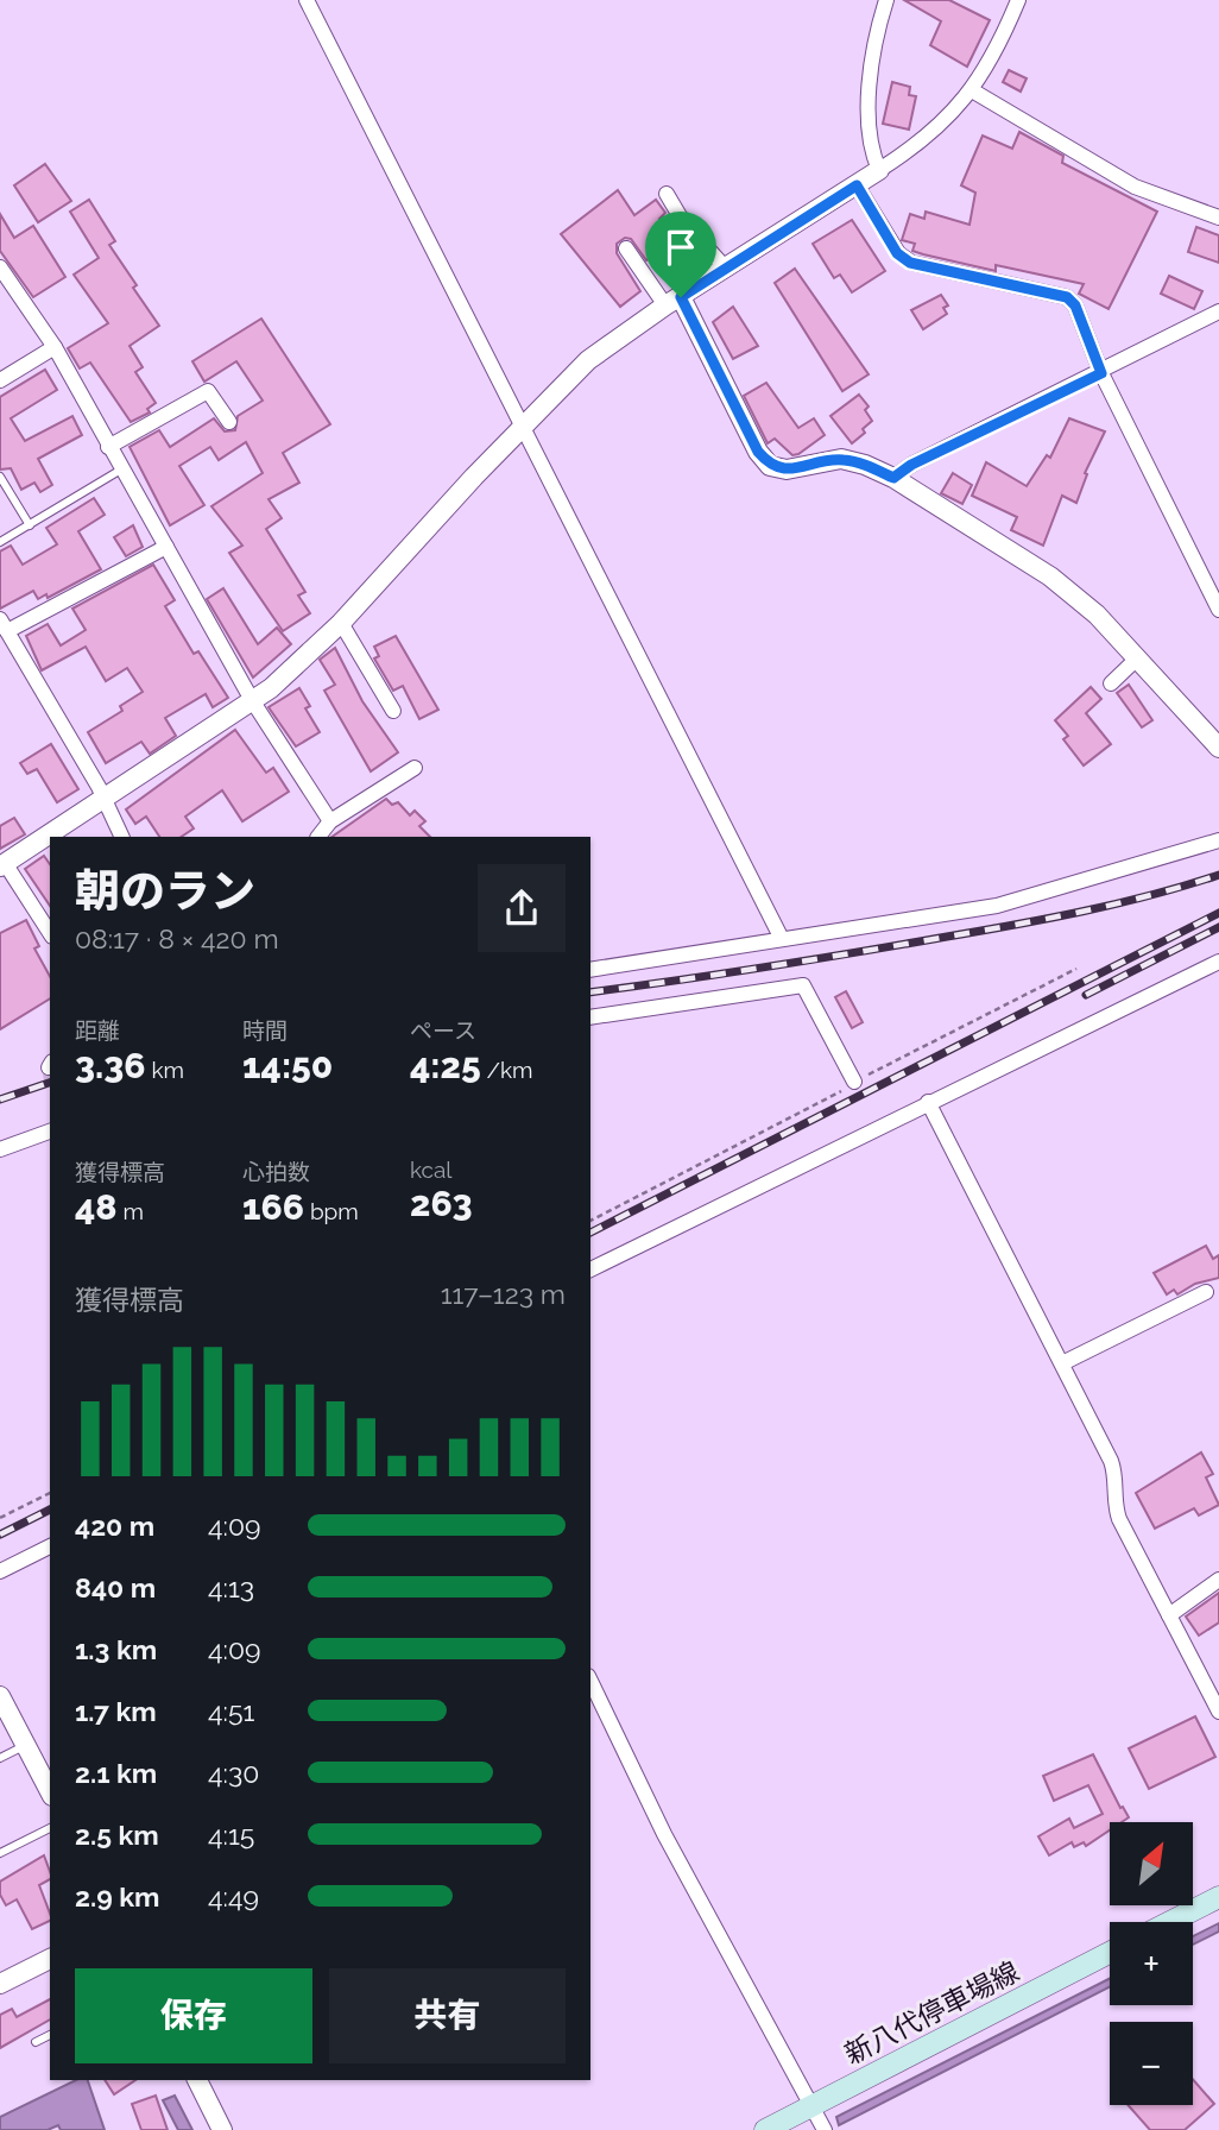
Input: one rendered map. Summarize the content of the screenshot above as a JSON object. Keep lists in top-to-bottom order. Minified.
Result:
{"streets":{"main road":["新八代停車場線"]},"north":"top right","page":{"heading":["朝のラン","08:17 · 8 × 420 m"],"stats":[["距離","3.36 km"],["時間","14:50"],["ペース","4:25 /km"],["獲得標高","48 m"],["心拍数","166 bpm"],["kcal","263"]],"chart":["獲得標高","117–123 m"],"list":[{"name":"420 m","note":"4:09"},{"name":"840 m","note":"4:13"},{"name":"1.3 km","note":"4:09"},{"name":"1.7 km","note":"4:51"},{"name":"2.1 km","note":"4:30"},{"name":"2.5 km","note":"4:15"},{"name":"2.9 km","note":"4:49"}],"map_buttons":["+","−"],"buttons":["保存","共有"]}}
